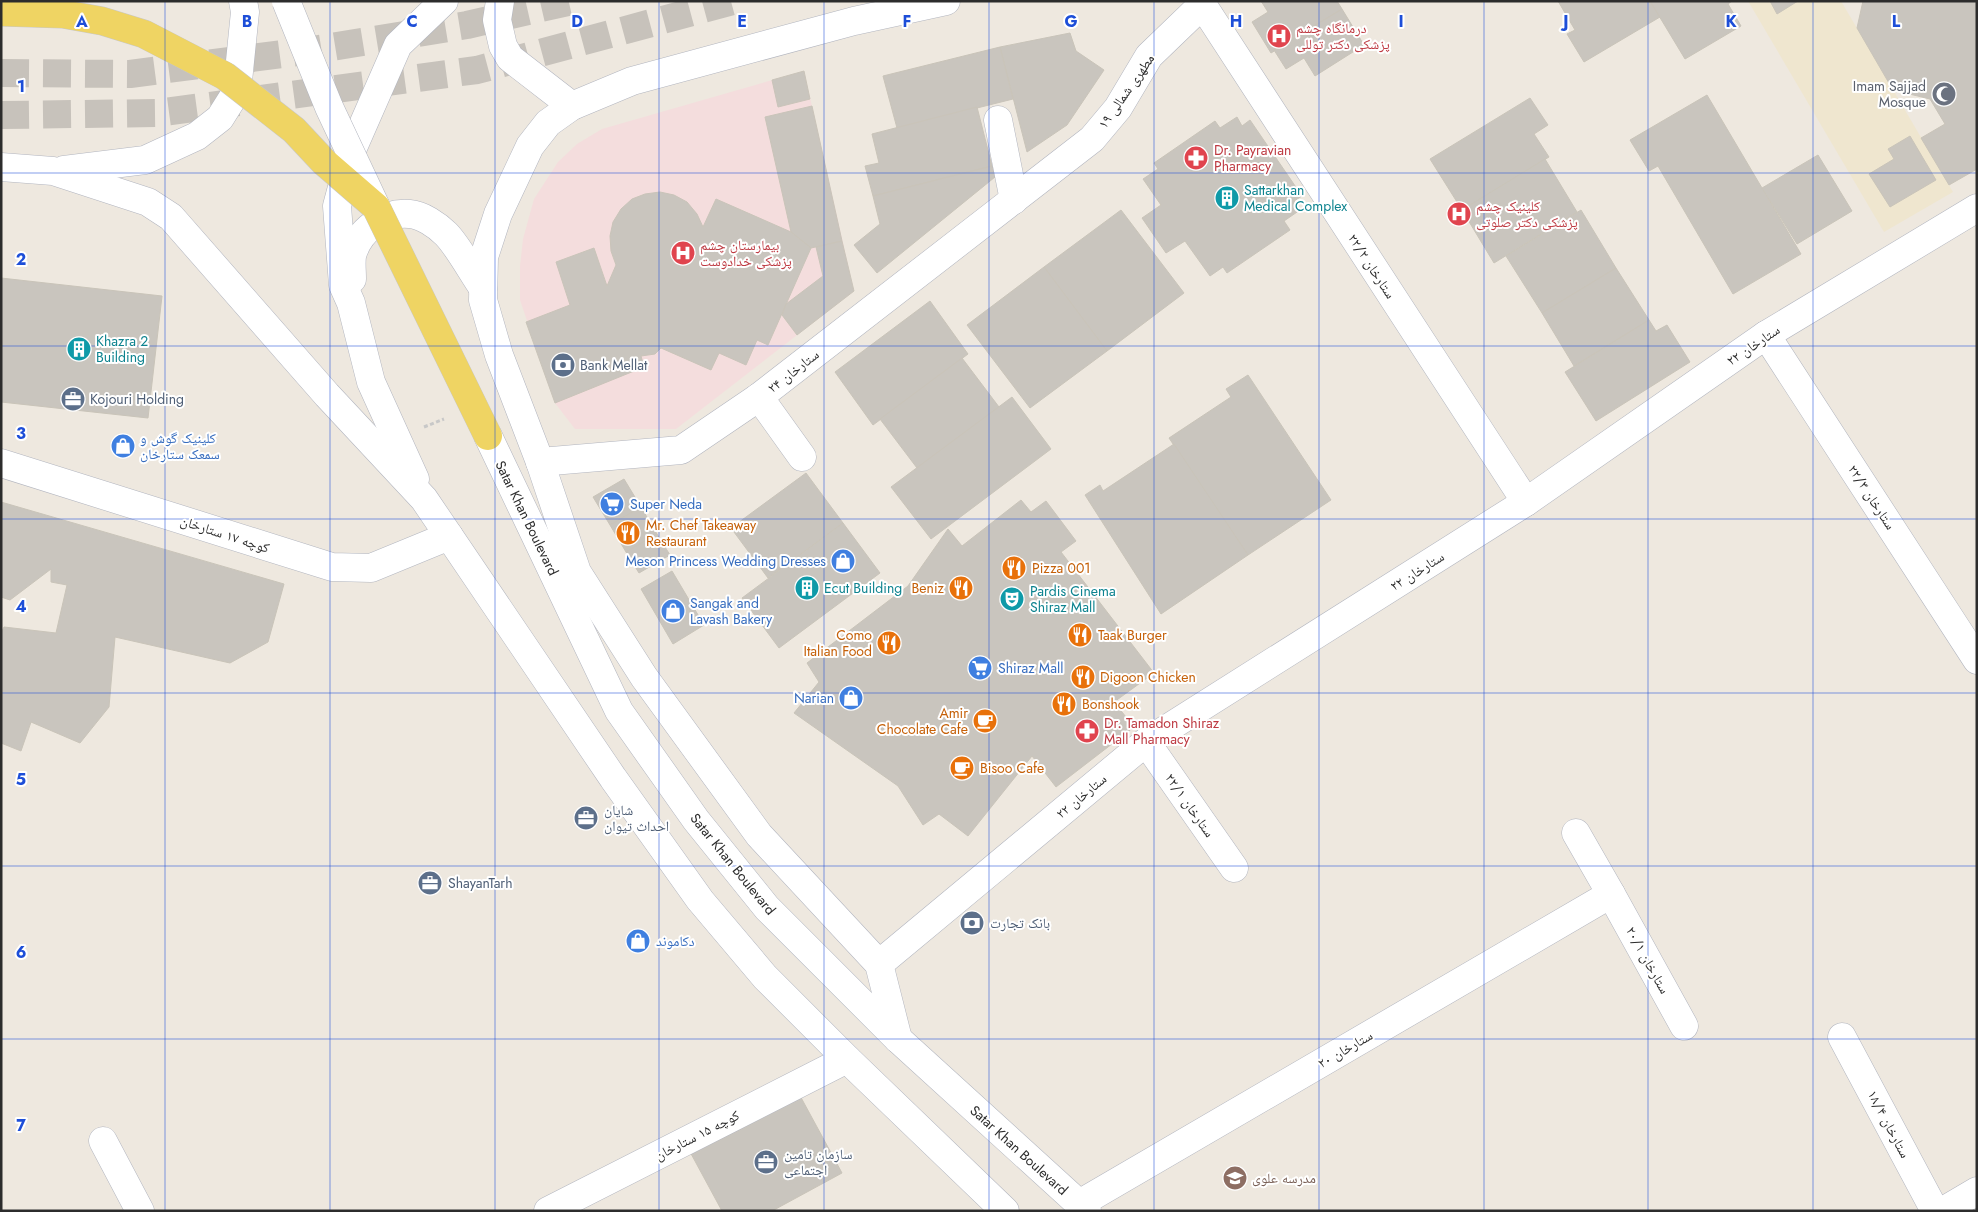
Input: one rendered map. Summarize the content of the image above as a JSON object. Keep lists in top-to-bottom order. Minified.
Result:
{"streets":{"street":["۱۹ مطهری شمالی","۲۲/۲ ستارخان","۲۲ ستارخان","۲۴ ستارخان","۲۲/۳ ستارخان","Satar Khan Boulevard","کوچه ۱۷ ستارخان","۲۲/۱ ستارخان","۲۰/۱ ستارخان","۲۰ ستارخان","۱۸/۴ ستارخان","کوچه ۱۵ ستارخان"]},"crossings":[["۱۹ مطهری شمالی","۲۲/۲ ستارخان"],["۱۹ مطهری شمالی","۲۴ ستارخان"],["۲۲/۲ ستارخان","۲۲ ستارخان"],["۲۲ ستارخان","۲۲/۳ ستارخان"],["۲۲ ستارخان","۲۲/۱ ستارخان"],["Satar Khan Boulevard","۲۰ ستارخان"],["۲۰/۱ ستارخان","۲۰ ستارخان"]],"places":{"hospital":["درمانگاه چشم پزشكی دكتر توللی","کلینیک چشم پزشکی دکتر صلوتی","بیمارستان چشم پزشکی خدادوست"],"mosque":["Imam Sajjad Mosque"],"pharmacy":["Dr. Payravian Pharmacy","Dr. Tamadon Shiraz Mall Pharmacy"],"building":["Sattarkhan Medical Complex","Khazra 2 Building","Ecut Building"],"bank":["Bank Mellat","بانک تجارت"],"office":["Kojouri Holding","شایان احداث تیوان","ShayanTarh","سازمان تامین اجتماعی"],"shop":["کلینیک گوش و سمعک ستارخان","Meson Princess Wedding Dresses","Sangak and Lavash Bakery","Narian","دکاموند"],"supermarket":["Super Neda","Shiraz Mall"],"restaurant":["Mr. Chef Takeaway Restaurant","Pizza 001","Beniz","Taak Burger","Como Italian Food","Digoon Chicken","Bonshook"],"theatre":["Pardis Cinema Shiraz Mall"],"cafe":["Amir Chocolate Cafe","Bisoo Cafe"],"school or university":["مدرسه علوی"]},"grid":{"columns":["A","B","C","D","E","F","G","H","I","J","K","L"],"rows":["1","2","3","4","5","6","7"]}}
